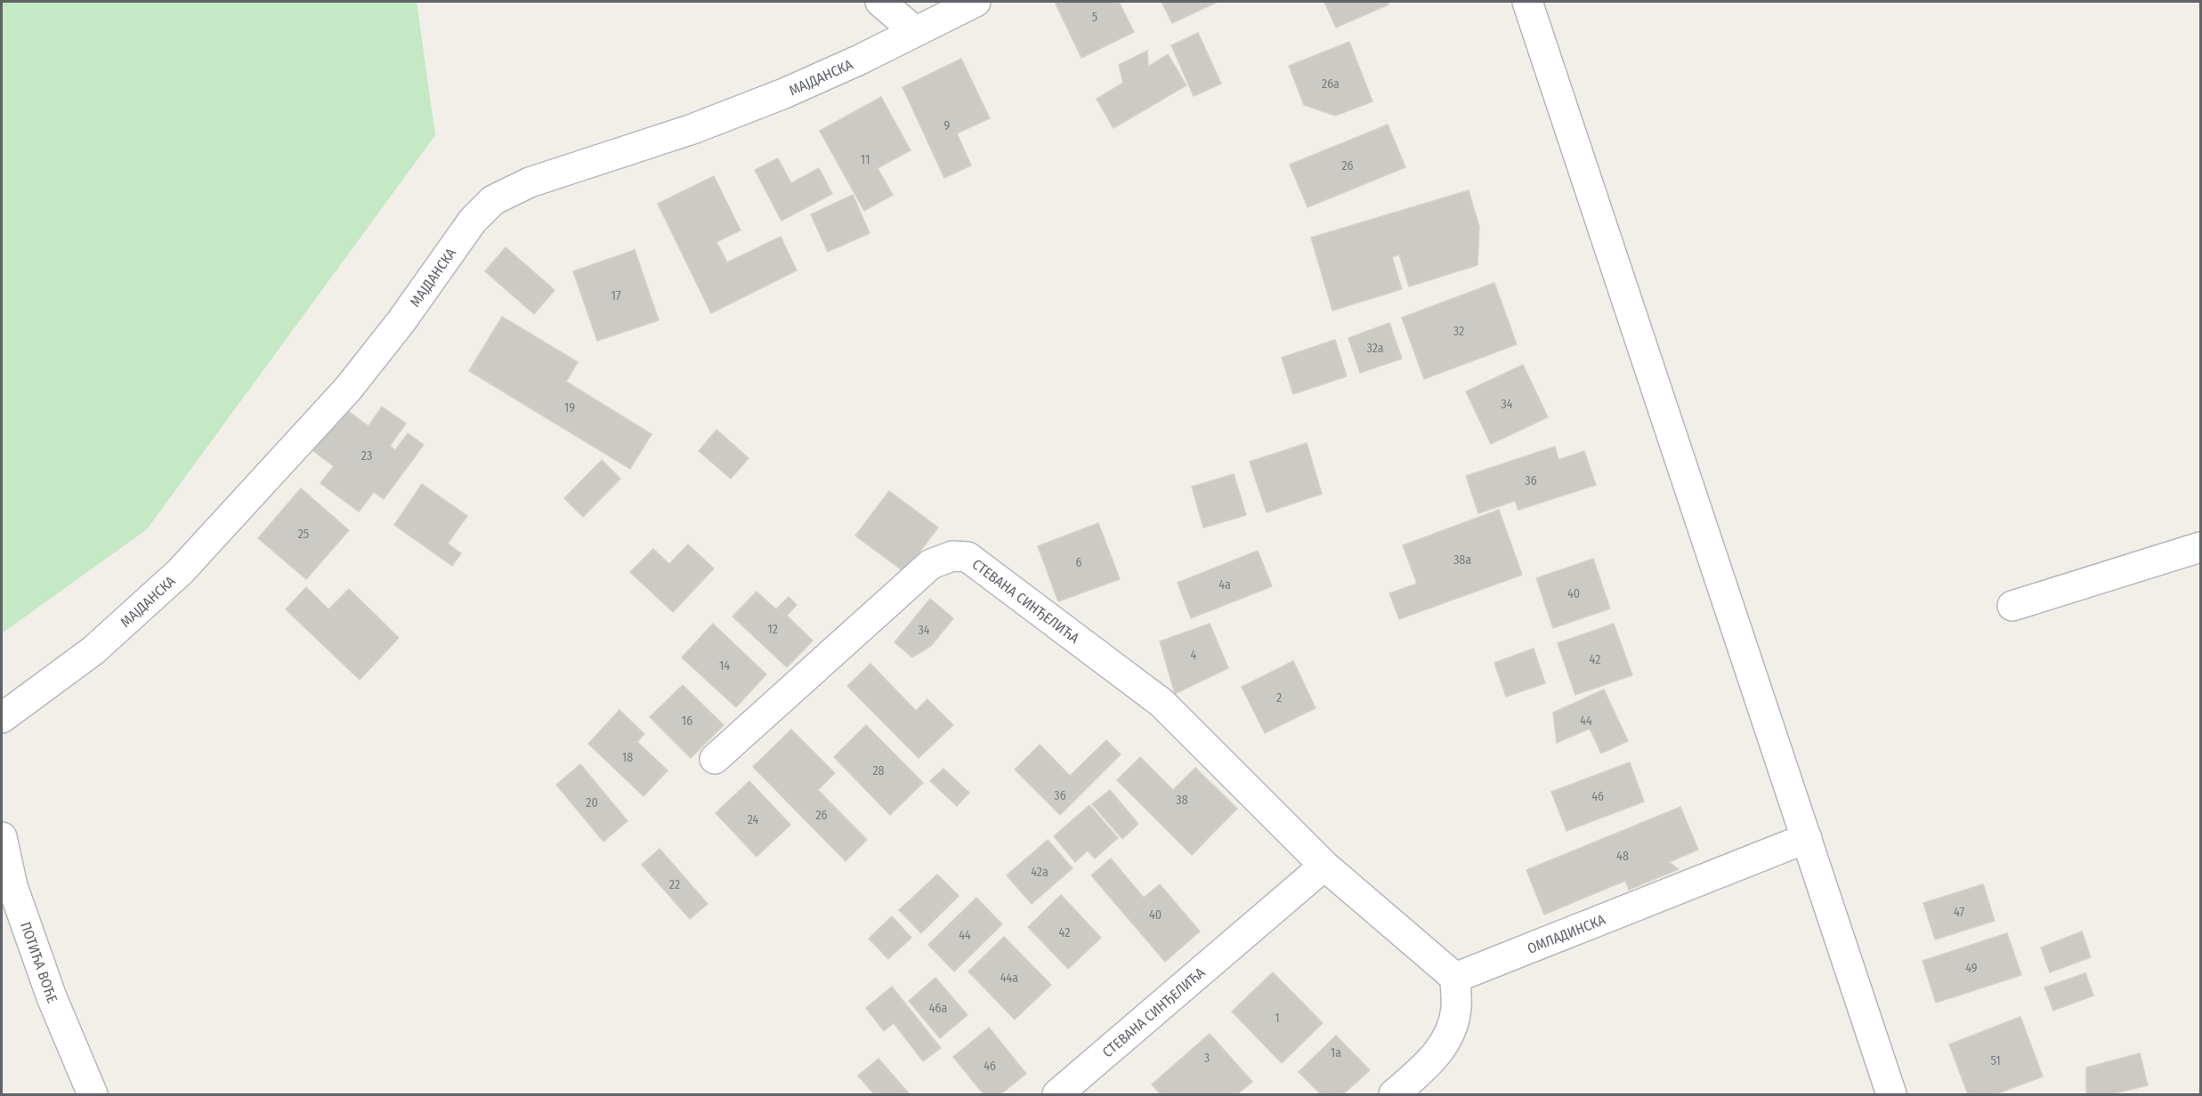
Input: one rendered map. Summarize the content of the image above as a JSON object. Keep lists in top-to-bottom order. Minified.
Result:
{"streets":{"street":["МАЈДАНСКА","СТЕВАНА СИНЂЕЛИЋА","ОМЛАДИНСКА","ПОТИЋА ВОЋЕ"]},"crossings":[["СТЕВАНА СИНЂЕЛИЋА","ОМЛАДИНСКА"]],"house_numbers":["5","26a","9","11","26","17","32","32a","34","19","23","36","25","38a","6","4a","40","12","34","4","42","14","2","16","44","18","28","36","46","38","20","26","24","48","42a","22","47","40","42","44","49","44a","46a","1","1a","3","51","46"]}
